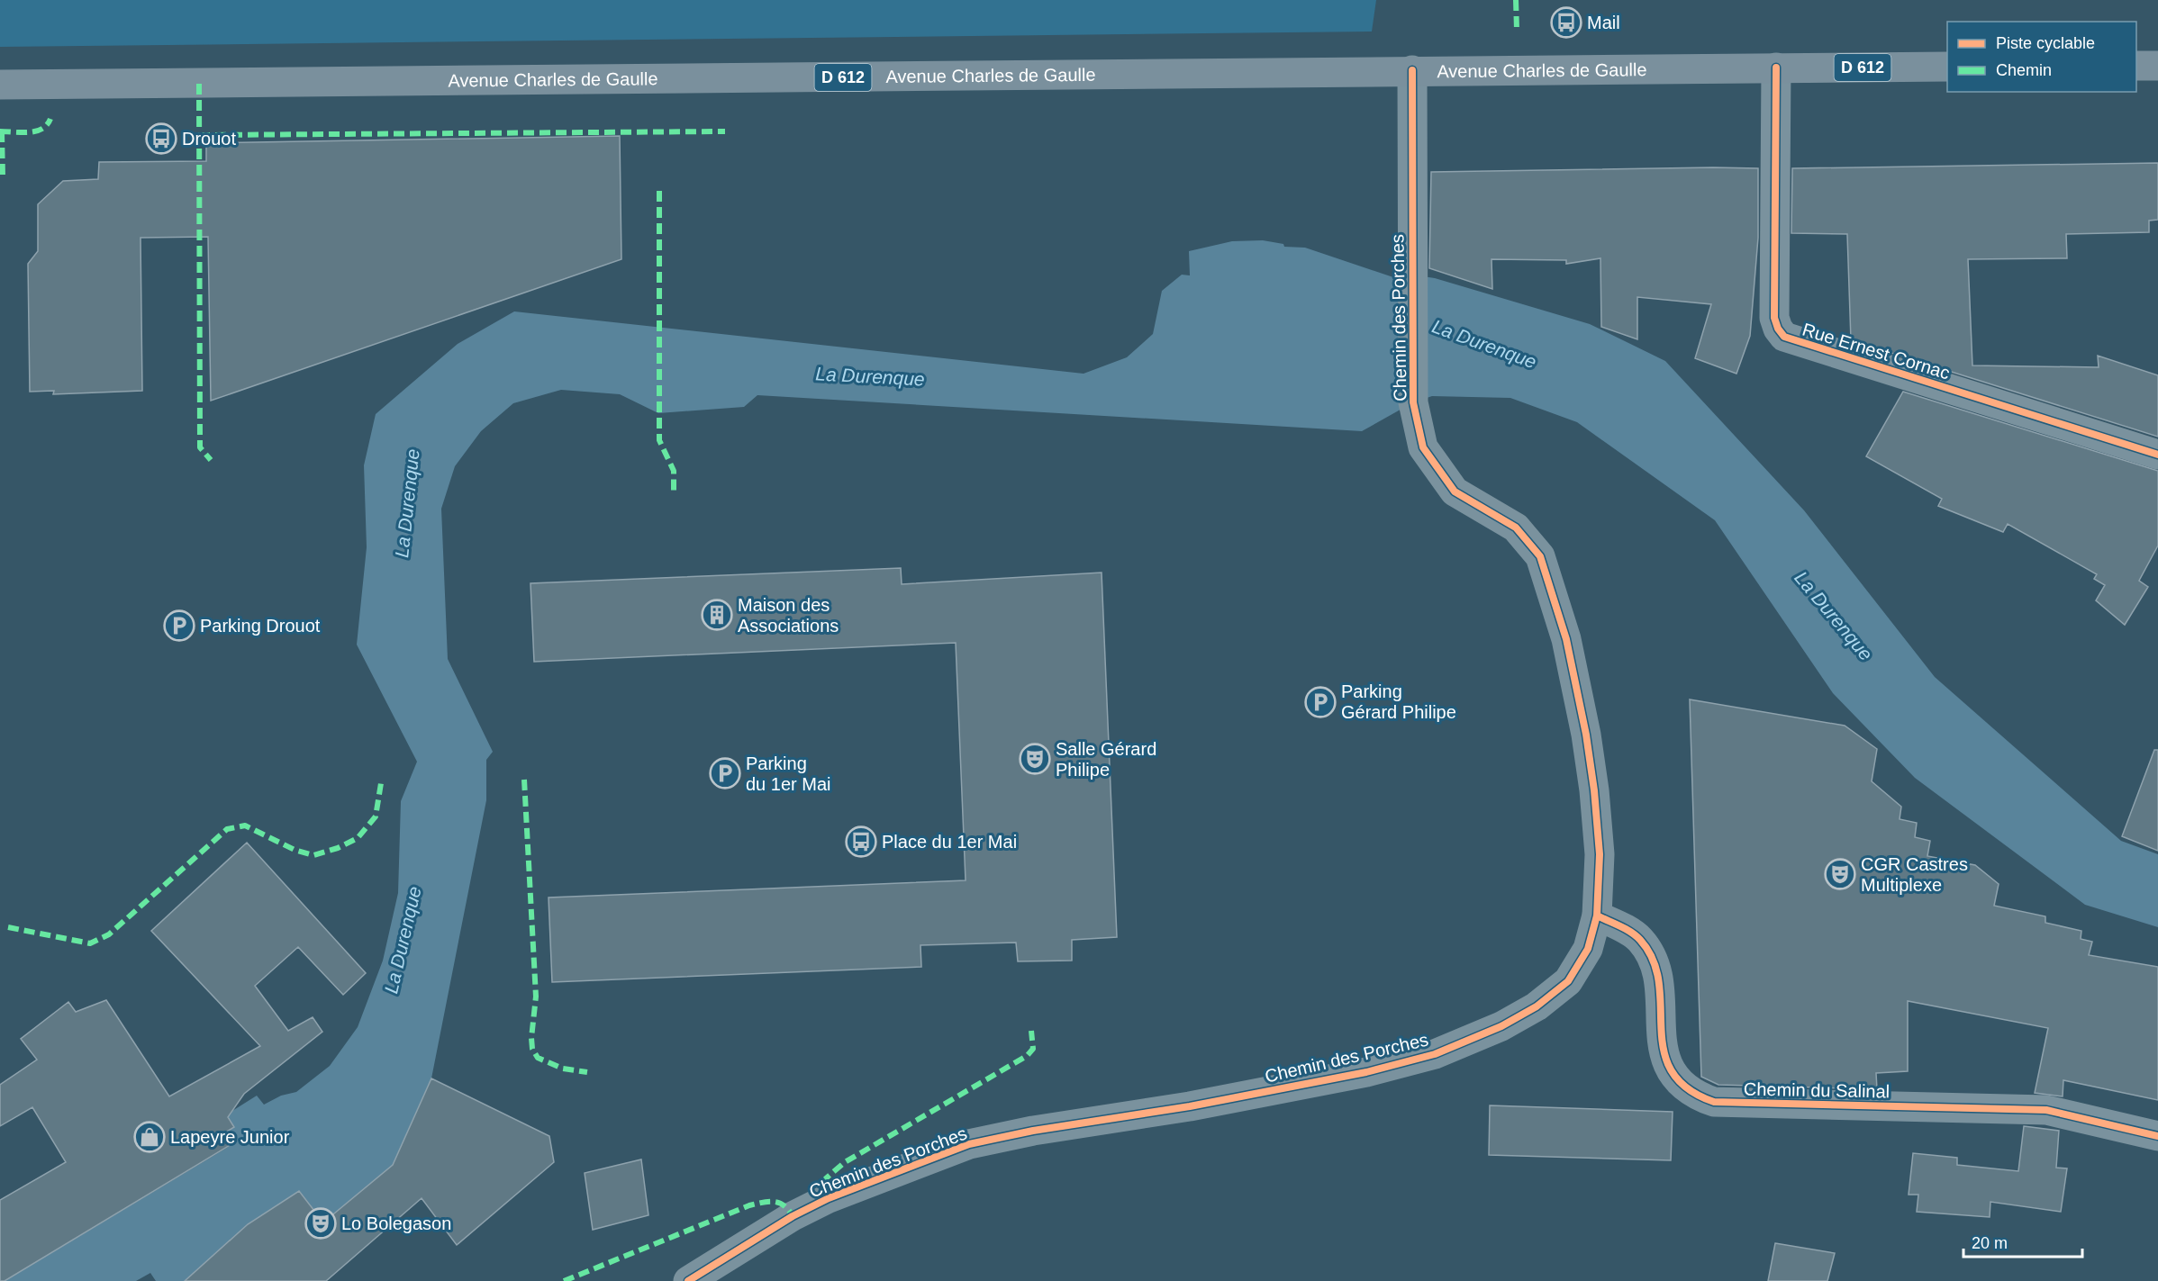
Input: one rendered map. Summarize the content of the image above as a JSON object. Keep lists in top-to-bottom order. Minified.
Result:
{"streets":{"main road":["D 612","Avenue Charles de Gaulle"],"street":["Chemin des Porches","Rue Ernest Cornac","Chemin du Salinal"]},"crossings":[["Avenue Charles de Gaulle","Chemin des Porches"],["Avenue Charles de Gaulle","Rue Ernest Cornac"],["Chemin des Porches","Chemin du Salinal"]],"water":["La Durenque"],"places":{"bus stop":["Mail","Drouot","Place du 1er Mai"],"building":["Maison des Associations"],"parking":["Parking Drouot","Parking Gérard Philipe","Parking du 1er Mai"],"theatre":["Salle Gérard Philipe","CGR Castres Multiplexe","Lo Bolegason"],"shop":["Lapeyre Junior"]},"legend":["Piste cyclable","Chemin"],"scale_bar":"20 m"}
